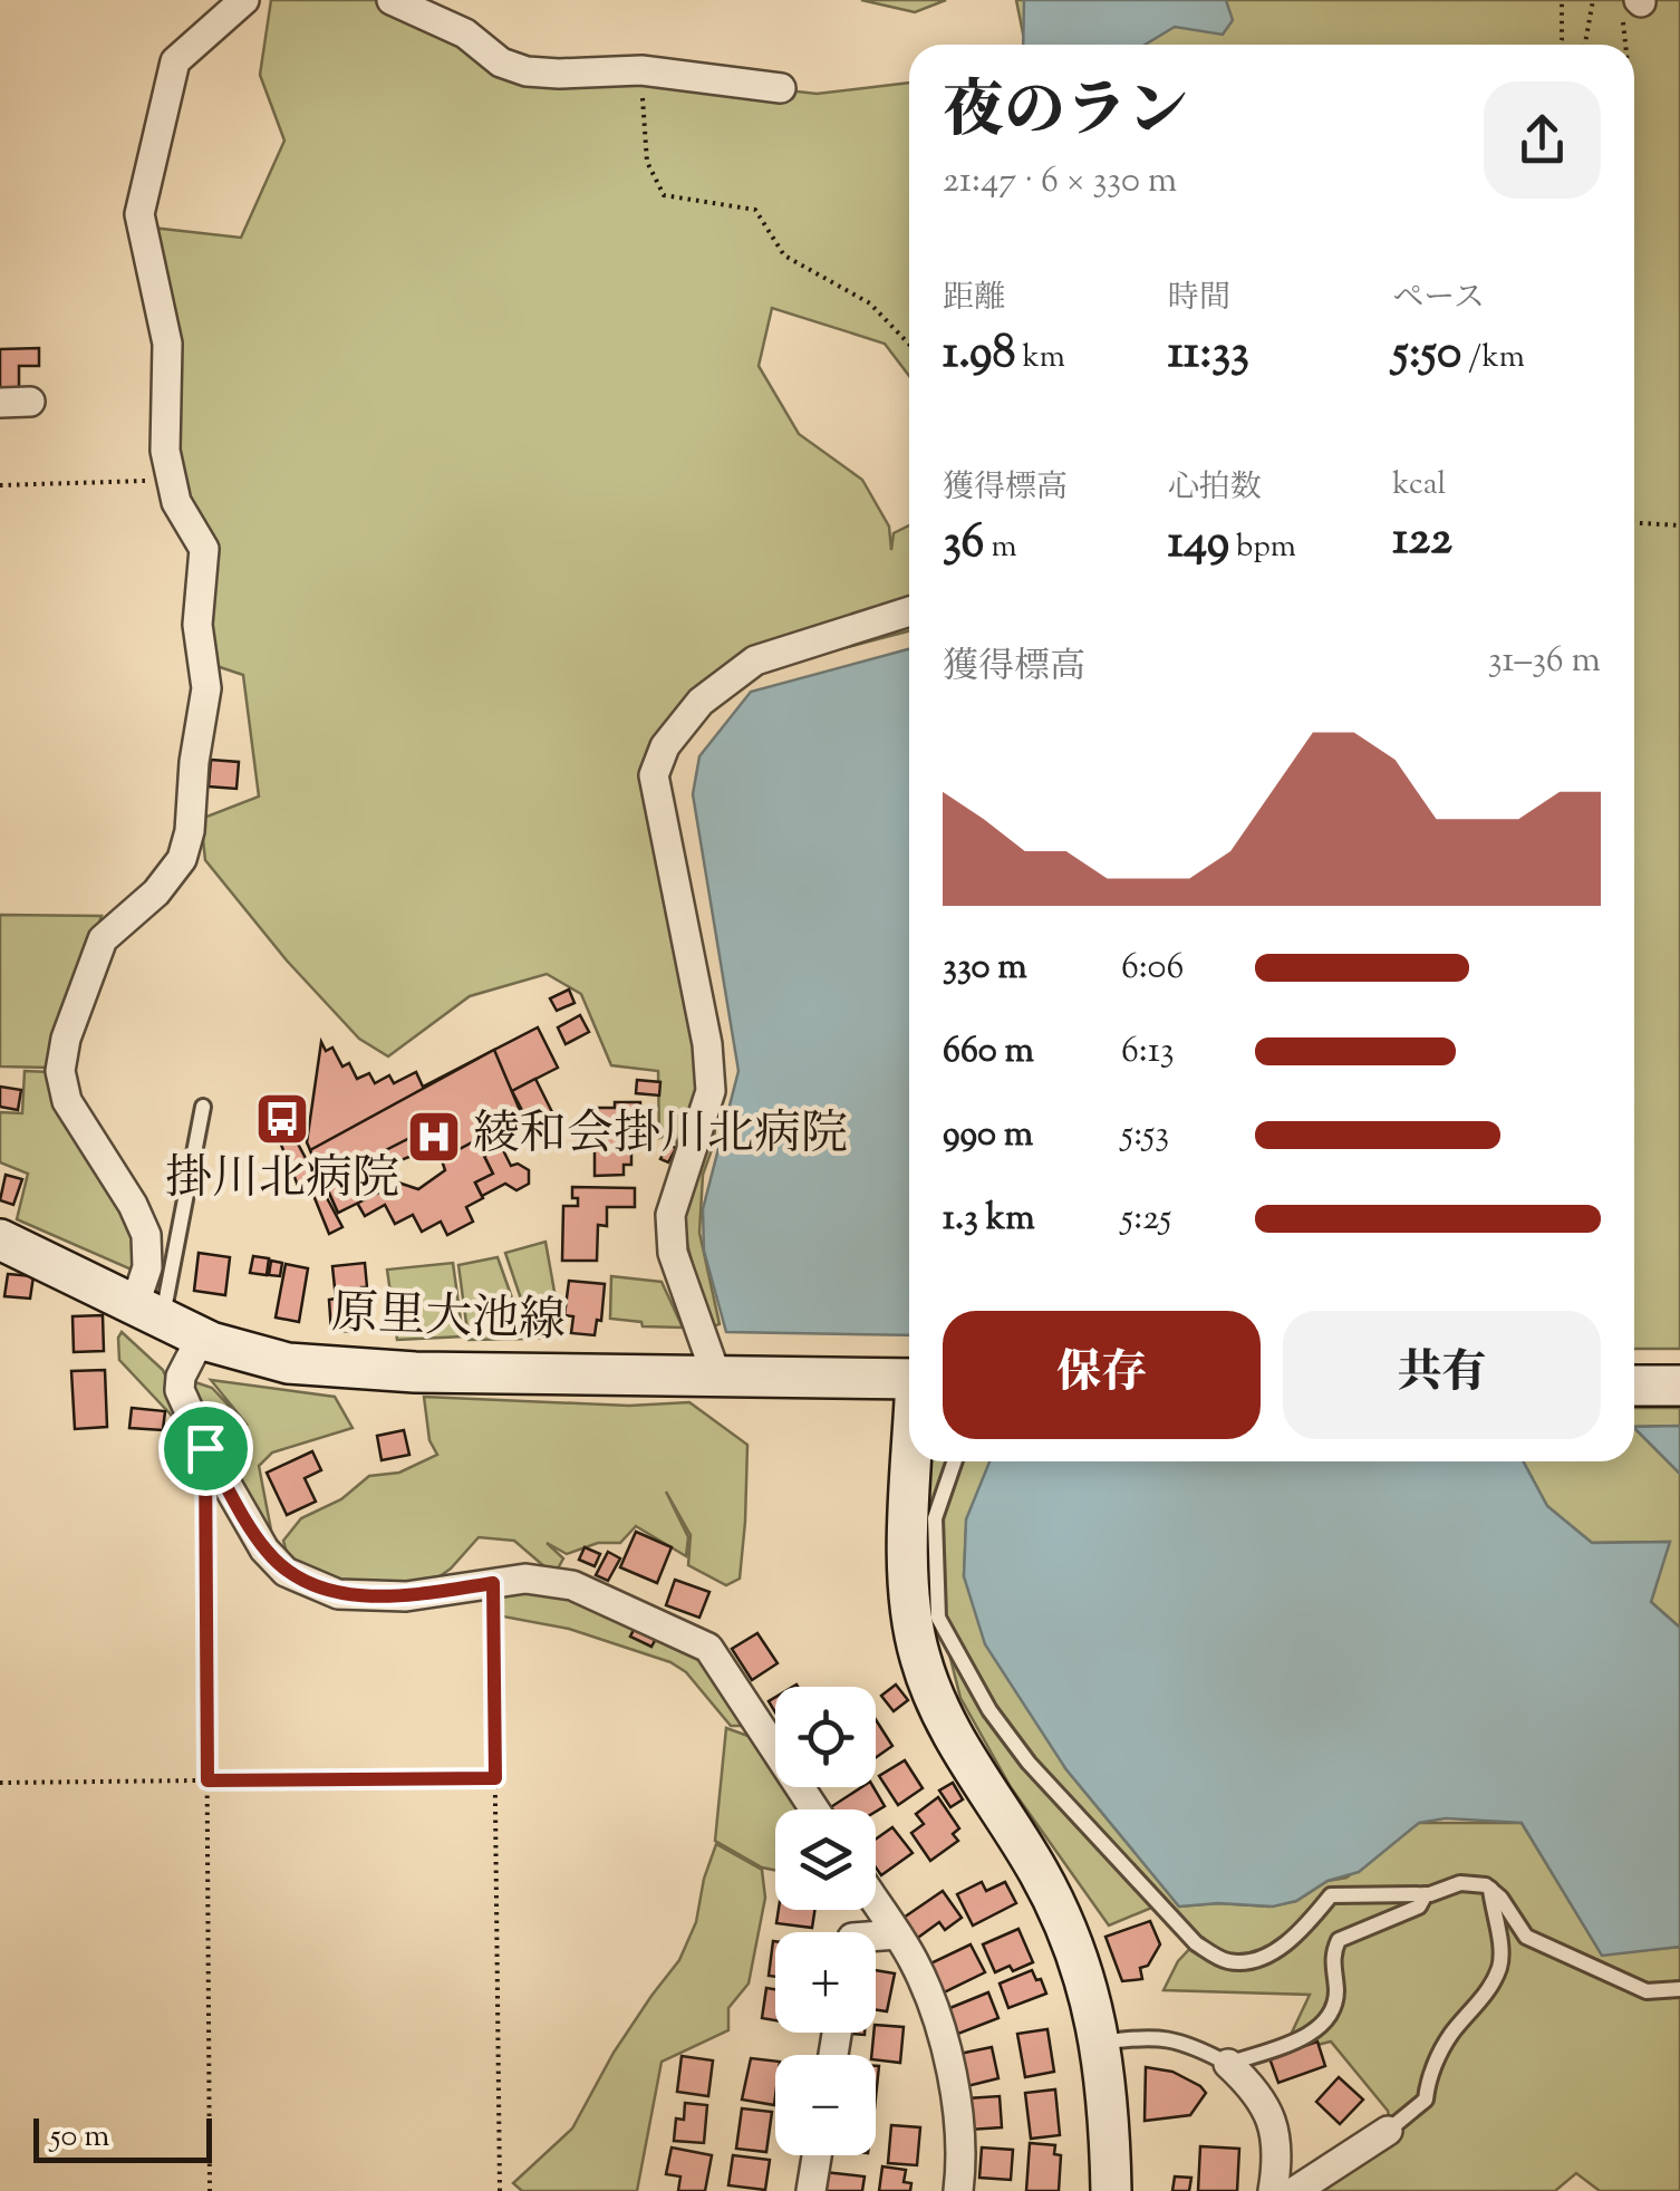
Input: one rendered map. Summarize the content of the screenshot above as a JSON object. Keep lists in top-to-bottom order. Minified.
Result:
{"streets":{"main road":["原里大池線"]},"places":{"bus stop":["掛川北病院"],"hospital":["綾和会掛川北病院"]},"scale_bar":"50 m","page":{"heading":["夜のラン","21:47 · 6 × 330 m"],"stats":[["距離","1.98 km"],["時間","11:33"],["ペース","5:50 /km"],["獲得標高","36 m"],["心拍数","149 bpm"],["kcal","122"]],"chart":["獲得標高","31–36 m"],"list":[{"name":"330 m","note":"6:06"},{"name":"660 m","note":"6:13"},{"name":"990 m","note":"5:53"},{"name":"1.3 km","note":"5:25"}],"buttons":["保存","共有"],"map_buttons":["+","−"],"scale":"50 m"}}
